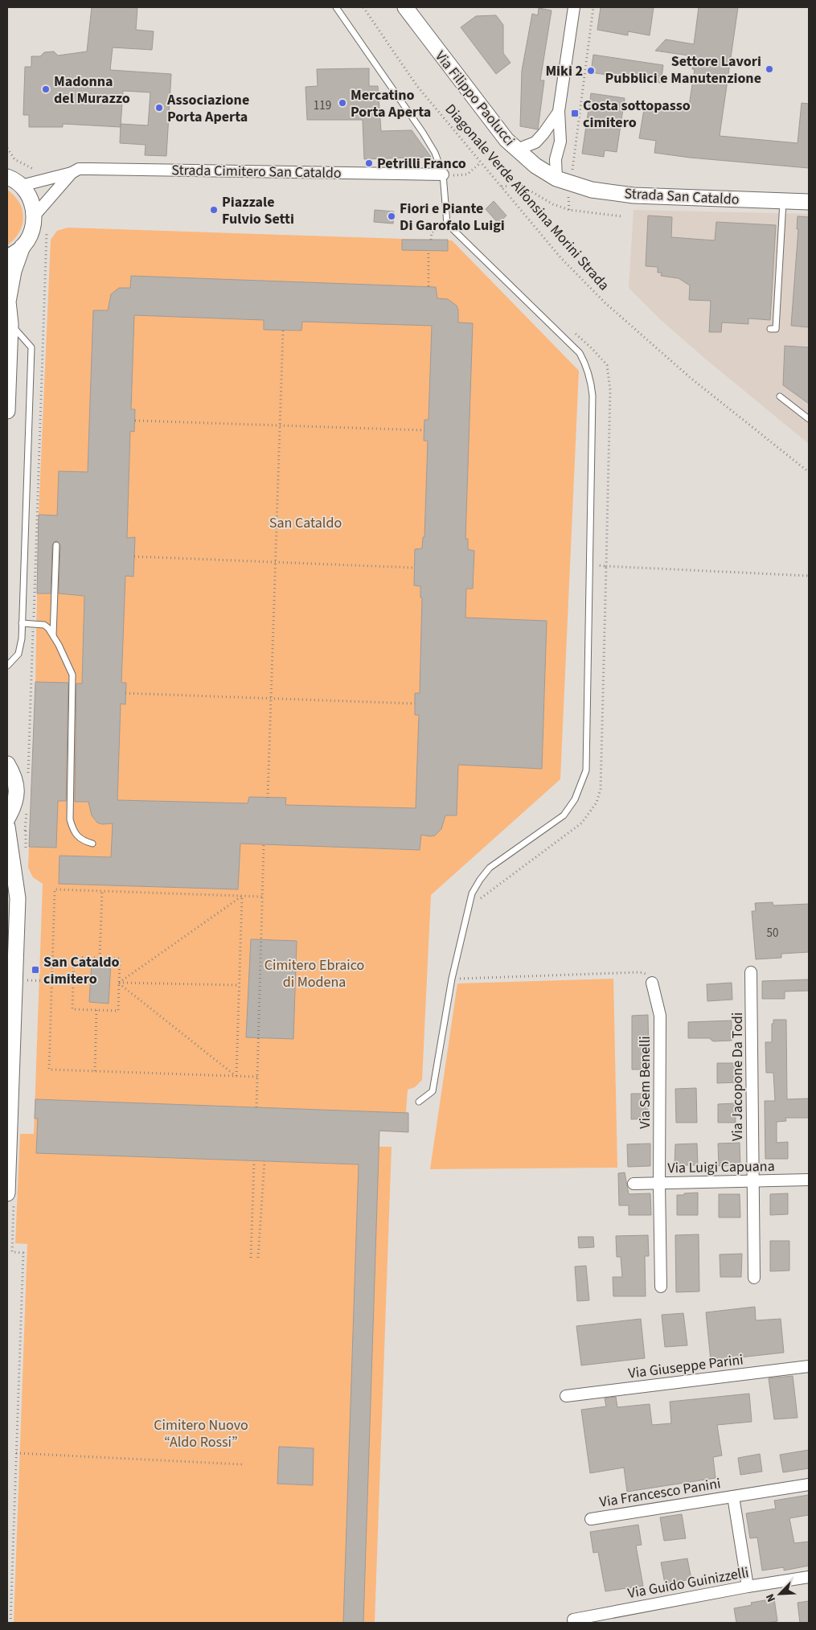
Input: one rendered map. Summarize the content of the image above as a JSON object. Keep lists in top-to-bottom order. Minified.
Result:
{"streets":{"street":["Via Filippo Paolucci","Strada Cimitero San Cataldo","Strada San Cataldo","Via Jacopone Da Todi","Via Sem Benelli","Via Luigi Capuana","Via Giuseppe Parini","Via Francesco Panini","Via Guido Guinizzelli"],"path":["Diagonale Verde Alfonsina Morini Strada"]},"crossings":[["Via Filippo Paolucci","Strada San Cataldo"],["Via Jacopone Da Todi","Via Luigi Capuana"],["Via Sem Benelli","Via Luigi Capuana"],["Via Francesco Panini","Via Guido Guinizzelli"]],"parks":["San Cataldo","Cimitero Ebraico di Modena","Cimitero Nuovo “Aldo Rossi”"],"places":{"other":["Settore Lavori Pubblici e Manutenzione","Miki 2","Madonna del Murazzo","Mercatino Porta Aperta","Associazione Porta Aperta","Petrilli Franco","Piazzale Fulvio Setti","Fiori e Piante Di Garofalo Luigi"],"transit":["Costa sottopasso cimitero","San Cataldo cimitero"]},"house_numbers":["119","50"],"north":"bottom left"}
